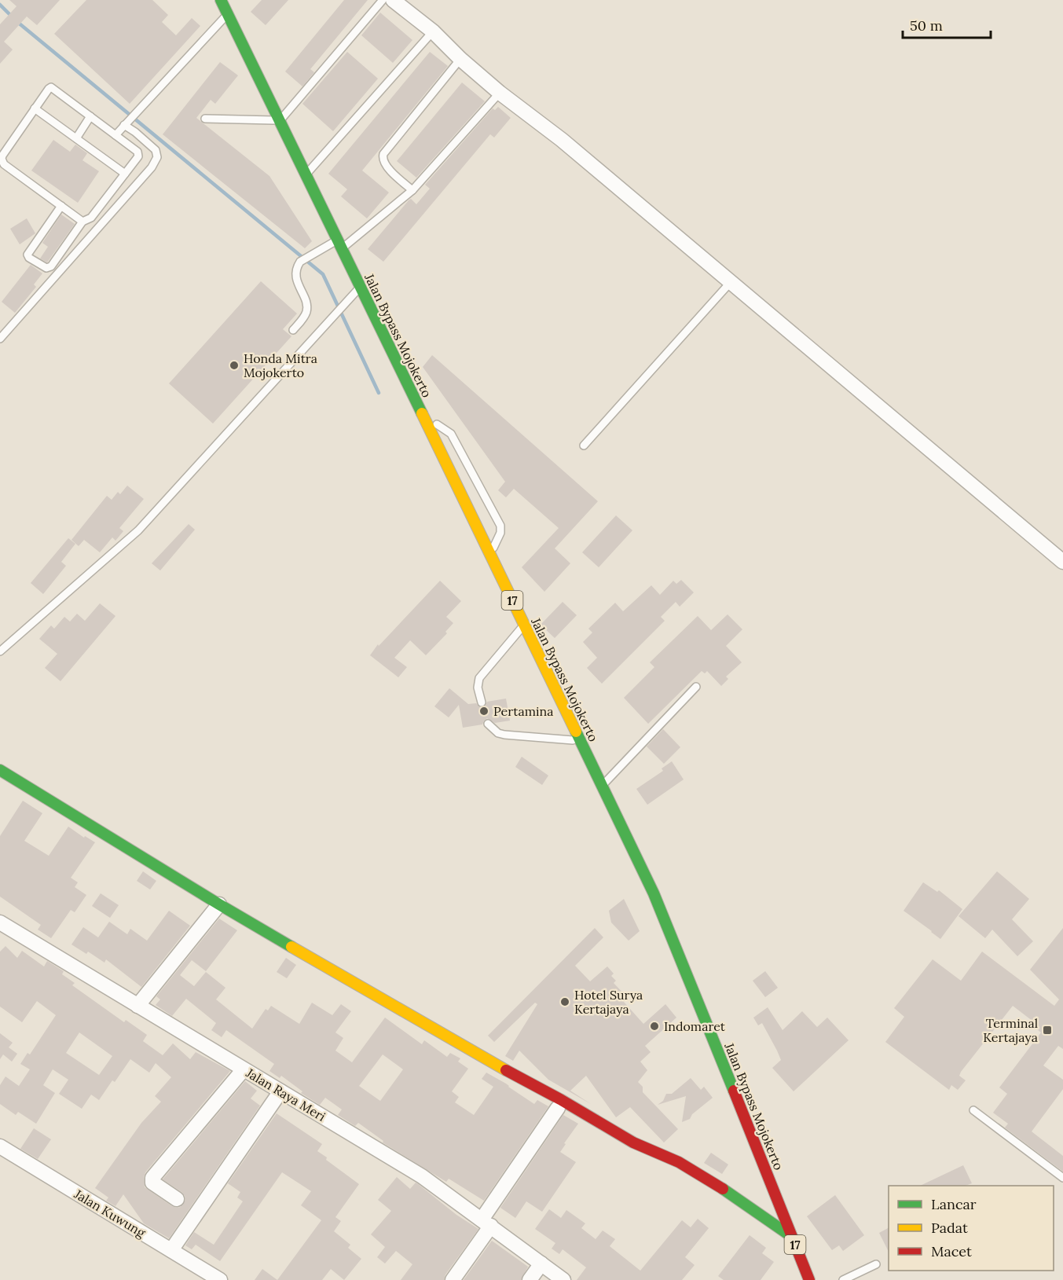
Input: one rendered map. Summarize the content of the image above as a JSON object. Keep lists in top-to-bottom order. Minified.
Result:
{"streets":{"main road":["Jalan Bypass Mojokerto","17"],"street":["Jalan Raya Meri","Jalan Kuwung"]},"places":{"other":["Honda Mitra Mojokerto","Pertamina","Hotel Surya Kertajaya","Indomaret"],"transit":["Terminal Kertajaya"]},"legend":["Lancar","Padat","Macet"],"scale_bar":"50 m"}
